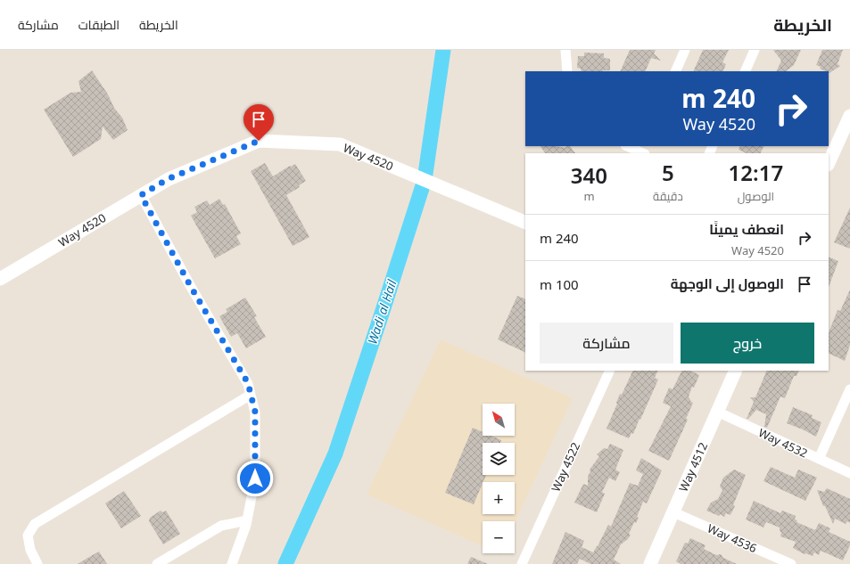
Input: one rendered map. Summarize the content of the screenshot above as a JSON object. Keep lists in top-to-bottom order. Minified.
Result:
{"streets":{"street":["Way 4520","Way 4532","Way 4522","Way 4512","Way 4536"]},"crossings":[["Way 4532","Way 4512"],["Way 4512","Way 4536"]],"water":["Wadi al Hail"],"north":"top left","page":{"header":"الخريطة","nav":["الخريطة","الطبقات","مشاركة"],"turn":["240 m","Way 4520"],"eta":["12:17","الوصول","5","دقيقة","340","m"],"list":[{"name":"انعطف يمينًا","note":"Way 4520","value":"240 m"},{"name":"الوصول إلى الوجهة","value":"100 m"}],"buttons":["خروج","مشاركة"],"map_buttons":["+","−"]}}
